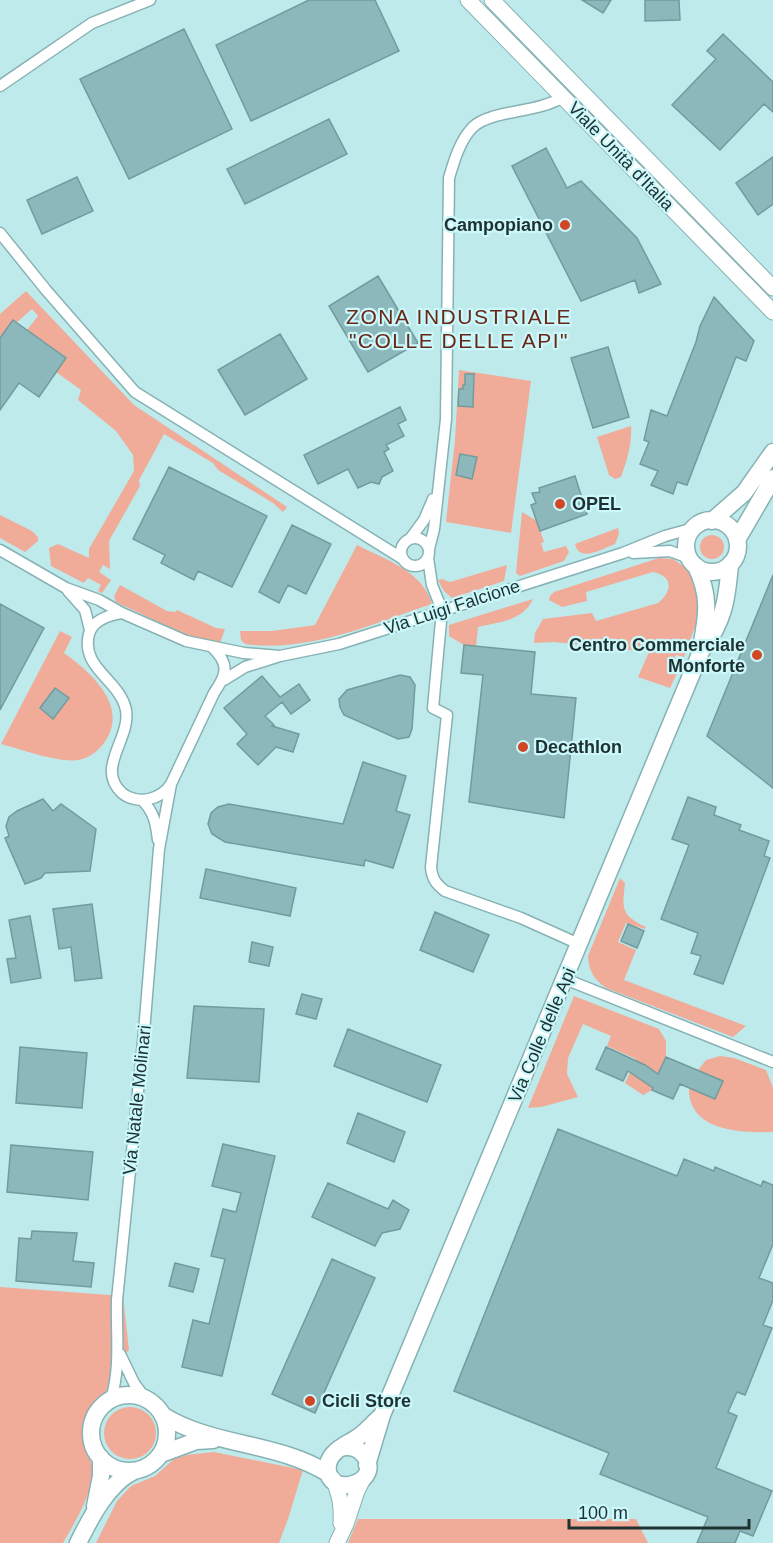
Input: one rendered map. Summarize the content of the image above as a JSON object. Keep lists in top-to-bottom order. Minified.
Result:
{"streets":{"main road":["Via Colle delle Api"],"street":["Viale Unità d'Italia","Via Luigi Falcione","Via Natale Molinari"]},"crossings":[["Via Luigi Falcione","Via Colle delle Api"],["Via Luigi Falcione","Via Natale Molinari"]],"districts":["ZONA INDUSTRIALE \"COLLE DELLE API\""],"places":["Campopiano","OPEL","Centro Commerciale Monforte","Decathlon","Cicli Store"],"scale_bar":"100 m"}
